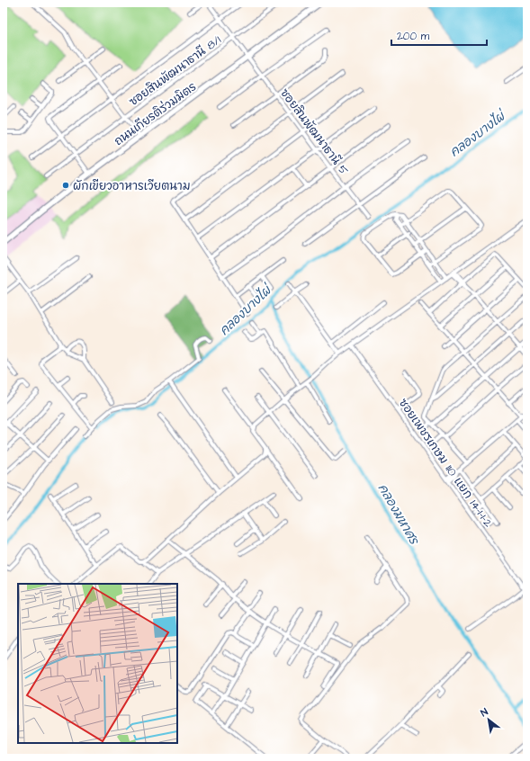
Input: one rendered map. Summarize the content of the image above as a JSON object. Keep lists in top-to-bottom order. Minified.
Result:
{"streets":{"street":["ซอยสินพัฒนาธานี 8/1","ถนนเกียรติร่วมมิตร","ซอยสินพัฒนาธานี 5","ซอยเพชรเกษม 110 แยก 14-1-1-2"]},"crossings":[["ซอยสินพัฒนาธานี 8/1","ซอยสินพัฒนาธานี 5"],["ถนนเกียรติร่วมมิตร","ซอยสินพัฒนาธานี 5"]],"water":["คลองบางไผ่","คลองมหาศร"],"places":["ผักเขียวอาหารเวียตนาม"],"scale_bar":"200 m","north":"top left"}
